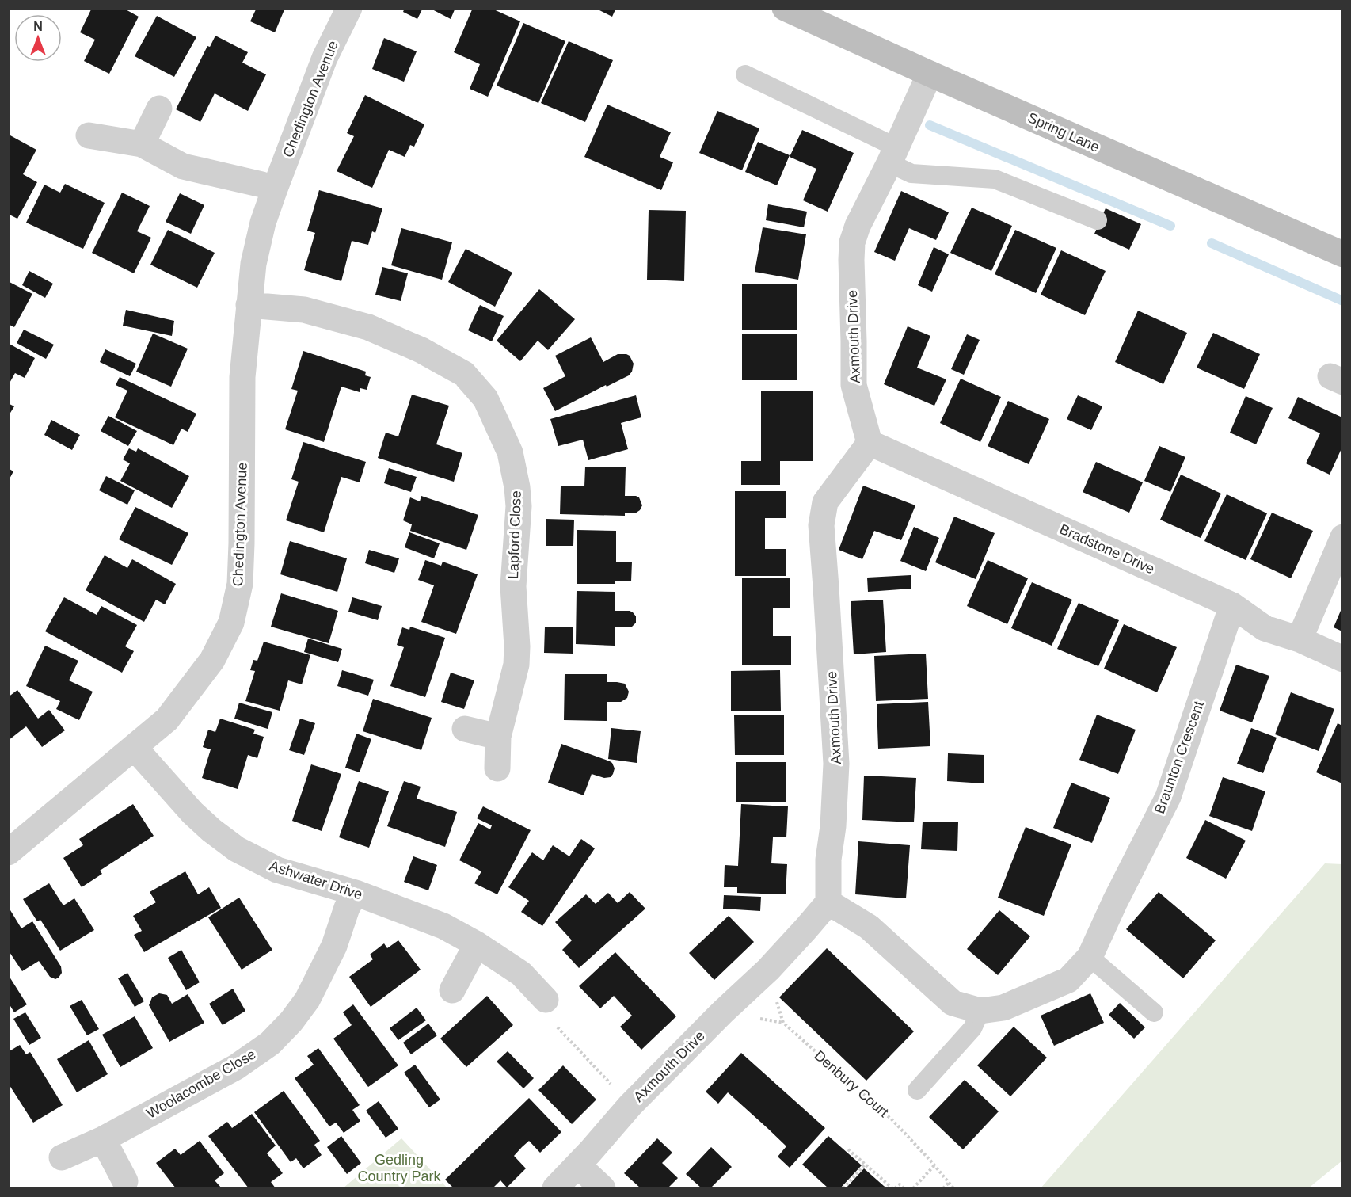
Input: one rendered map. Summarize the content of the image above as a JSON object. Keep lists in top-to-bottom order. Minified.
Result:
{"streets":{"street":["Chedington Avenue","Spring Lane","Axmouth Drive","Lapford Close","Bradstone Drive","Braunton Crescent","Ashwater Drive","Woolacombe Close"],"path":["Denbury Court"]},"crossings":[["Chedington Avenue","Lapford Close"],["Chedington Avenue","Ashwater Drive"],["Spring Lane","Axmouth Drive"],["Axmouth Drive","Bradstone Drive"],["Axmouth Drive","Braunton Crescent"],["Axmouth Drive","Denbury Court"],["Bradstone Drive","Braunton Crescent"],["Ashwater Drive","Woolacombe Close"]],"parks":["Gedling Country Park"],"north":"top"}
